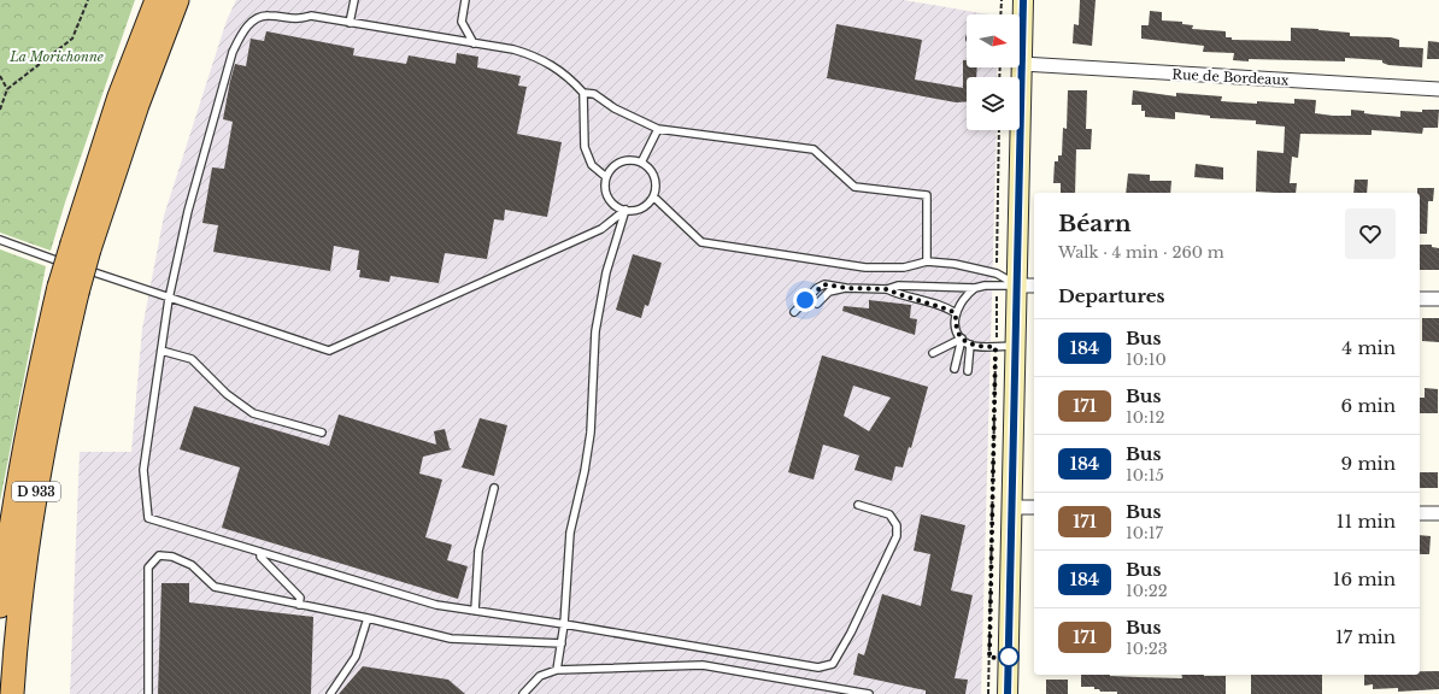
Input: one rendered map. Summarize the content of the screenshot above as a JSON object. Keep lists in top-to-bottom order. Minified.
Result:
{"streets":{"highway":["D 933"],"street":["Rue de Bordeaux"]},"parks":["La Morichonne"],"lines":["bus line 184"],"north":"right","page":{"heading":[["Béarn","Walk · 4 min · 260 m"],"Departures"],"list":[{"mark":"184","name":"Bus","note":"10:10","value":"4 min"},{"mark":"171","name":"Bus","note":"10:12","value":"6 min"},{"mark":"184","name":"Bus","note":"10:15","value":"9 min"},{"mark":"171","name":"Bus","note":"10:17","value":"11 min"},{"mark":"184","name":"Bus","note":"10:22","value":"16 min"},{"mark":"171","name":"Bus","note":"10:23","value":"17 min"}]}}
